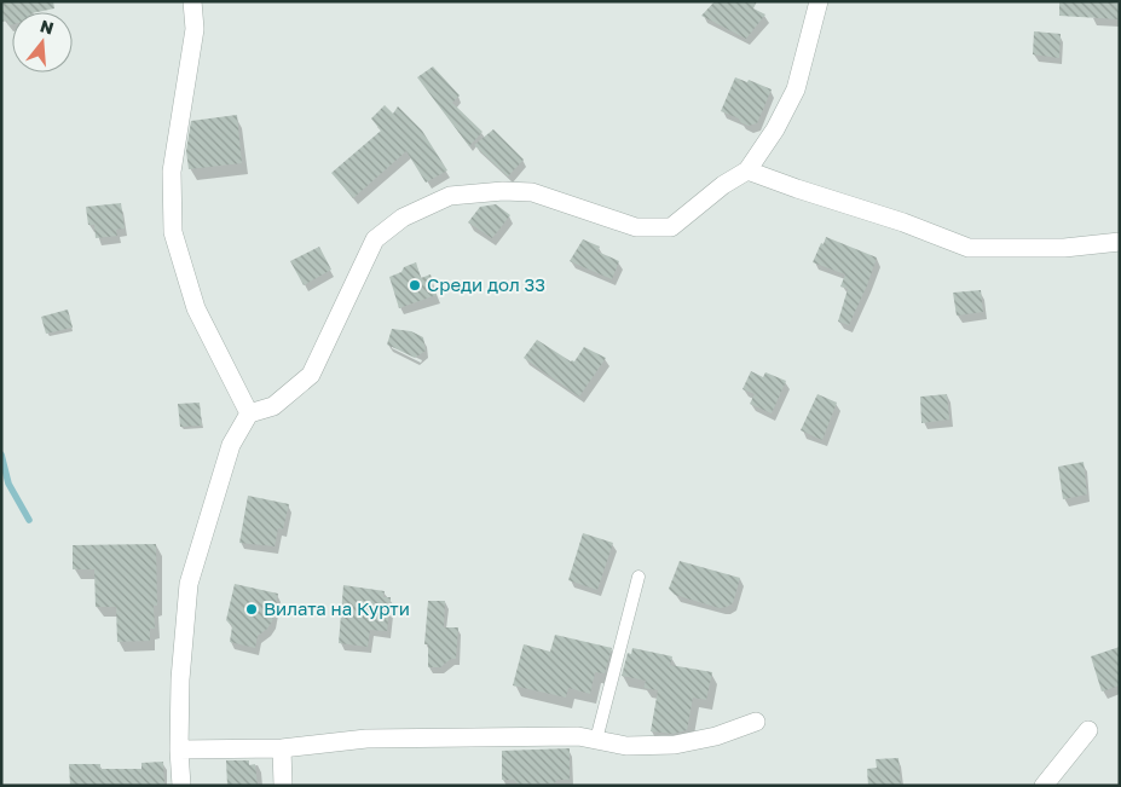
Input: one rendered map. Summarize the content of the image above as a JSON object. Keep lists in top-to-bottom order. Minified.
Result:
{"places":["Среди дол 33","Вилата на Курти"],"north":"top"}
